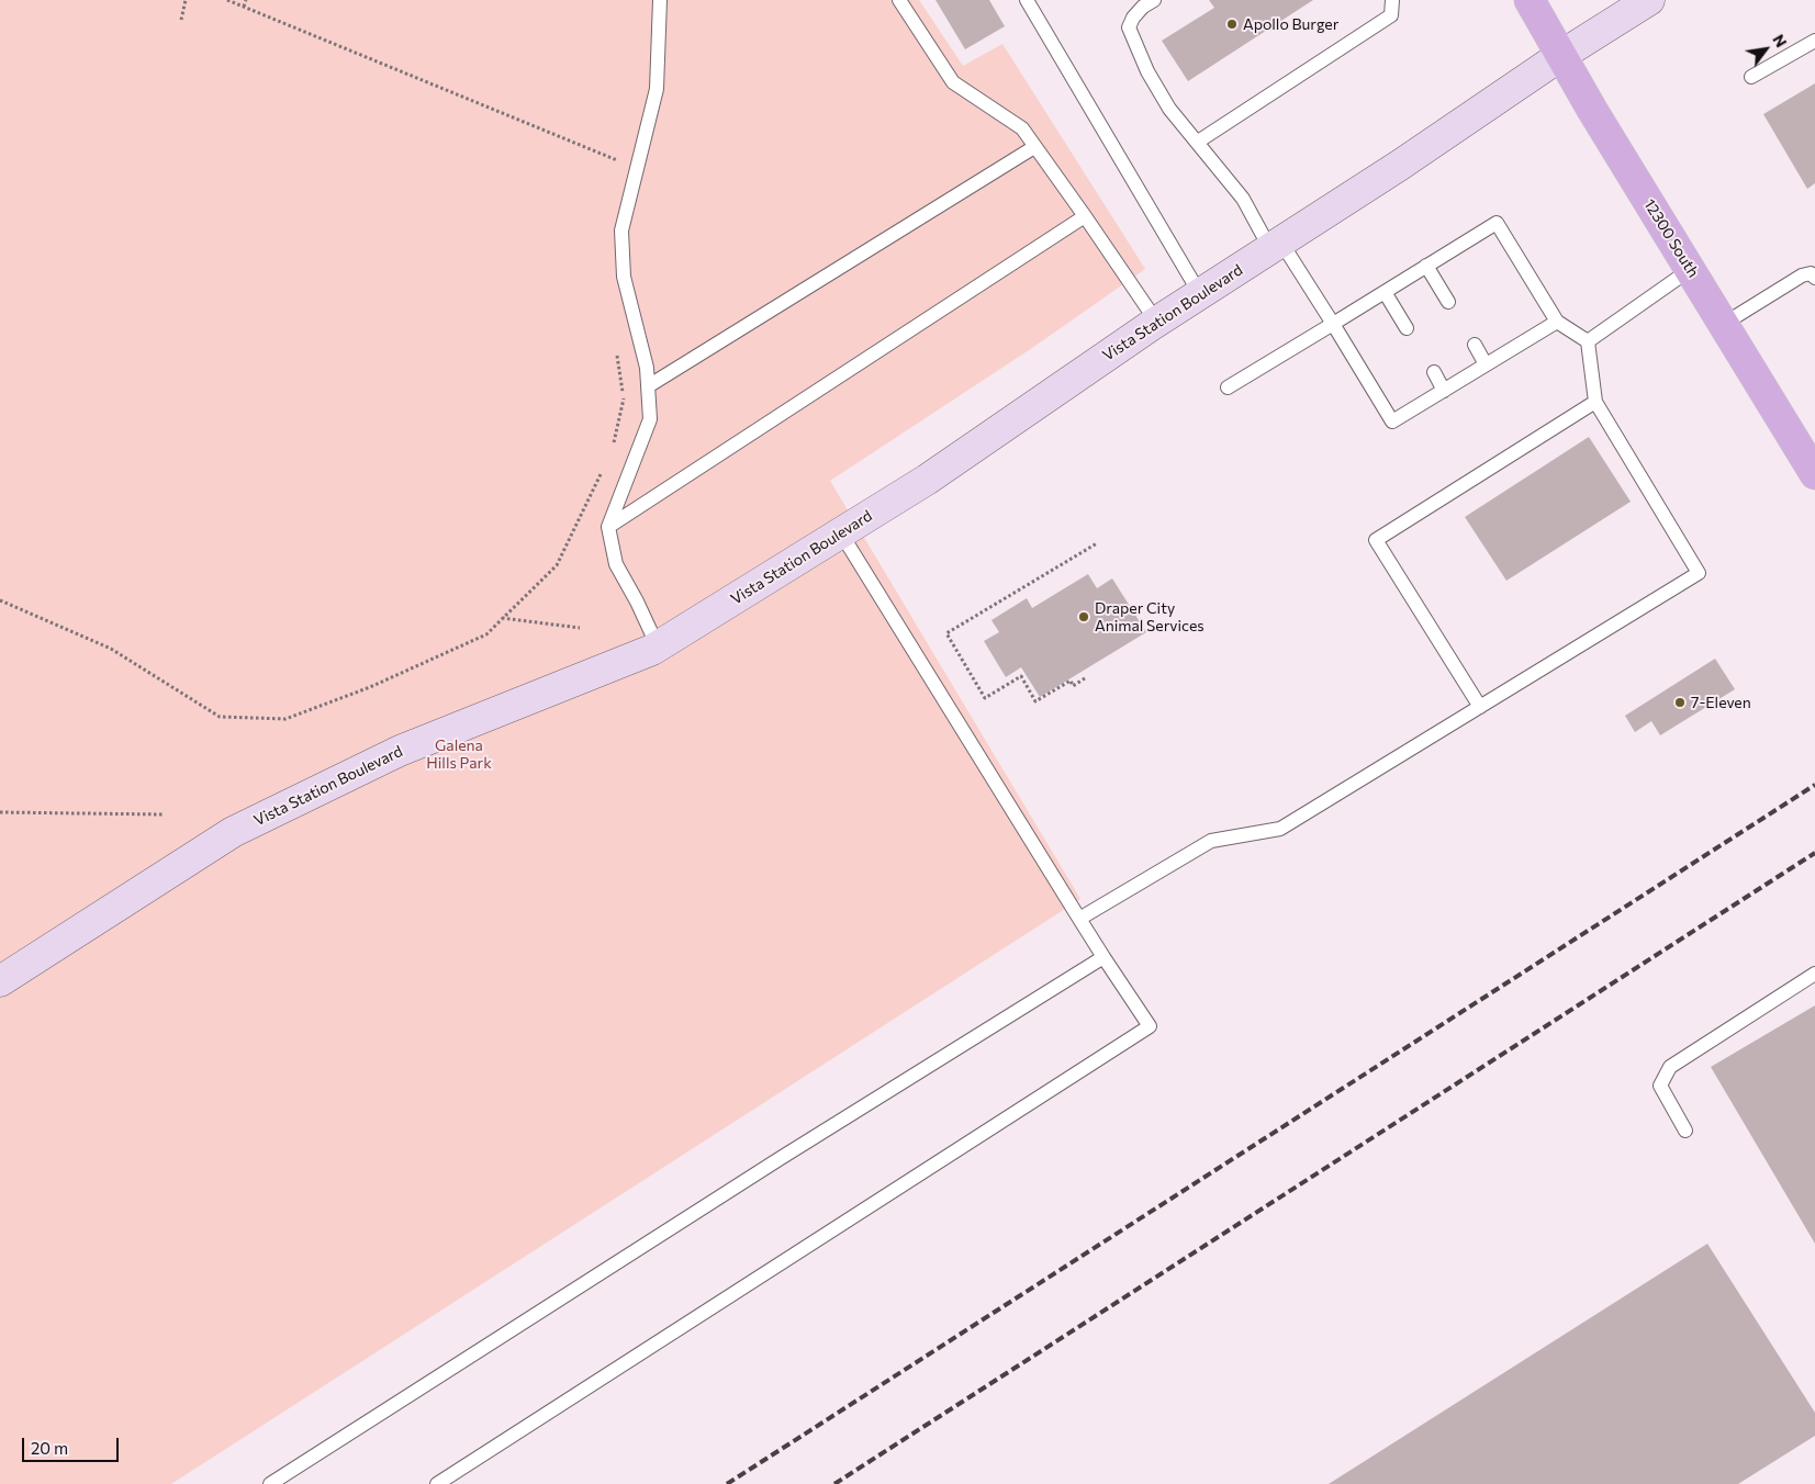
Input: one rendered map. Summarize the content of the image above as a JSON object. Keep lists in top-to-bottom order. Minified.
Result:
{"streets":{"main road":["12300 South"],"street":["Vista Station Boulevard"]},"crossings":[["12300 South","Vista Station Boulevard"]],"parks":["Galena Hills Park"],"places":["Apollo Burger","Draper City Animal Services","7-Eleven"],"scale_bar":"20 m","north":"top right"}
